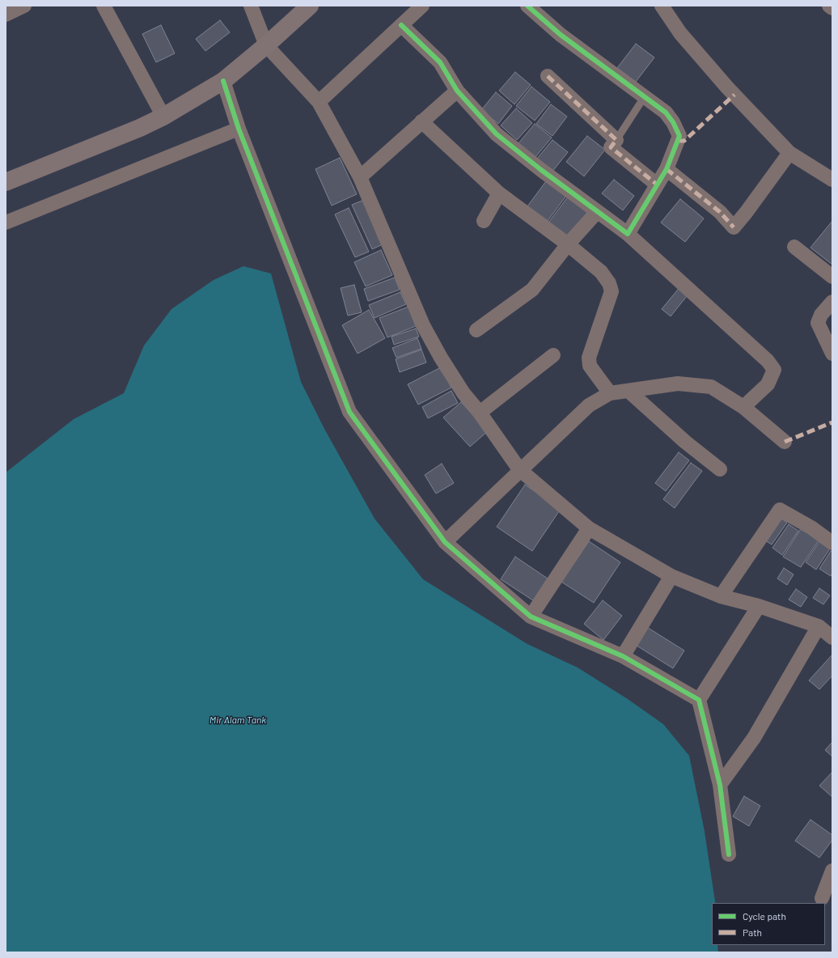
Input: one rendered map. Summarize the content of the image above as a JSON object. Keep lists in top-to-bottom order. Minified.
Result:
{"water":["Mir Alam Tank"],"legend":["Cycle path","Path"]}
